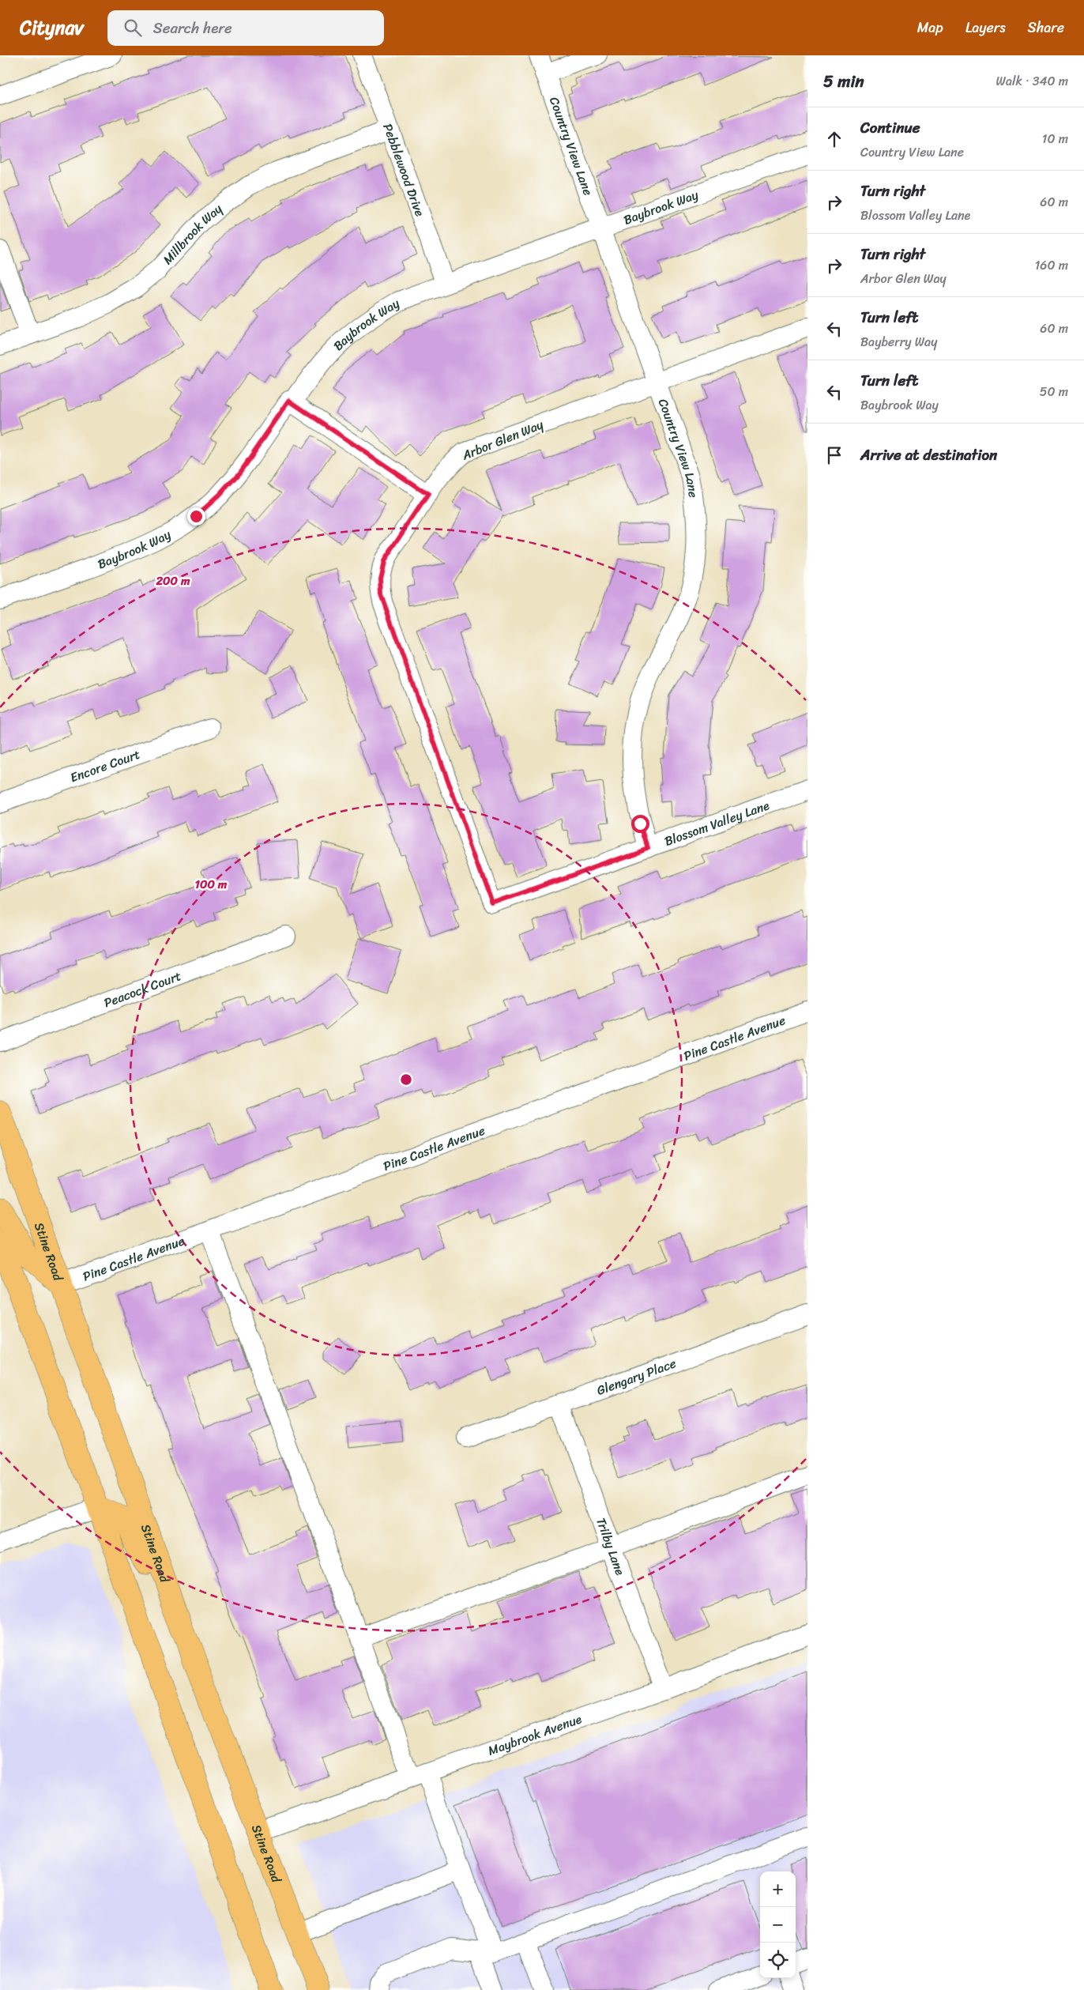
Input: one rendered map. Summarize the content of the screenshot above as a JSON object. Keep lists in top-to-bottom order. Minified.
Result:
{"streets":{"main road":["Stine Road"],"street":["Country View Lane","Pebblewood Drive","Baybrook Way","Millbrook Way","Arbor Glen Way","Encore Court","Blossom Valley Lane","Peacock Court","Pine Castle Avenue","Glengary Place","Trilby Lane","Maybrook Avenue"]},"crossings":[["Country View Lane","Baybrook Way"],["Country View Lane","Arbor Glen Way"],["Country View Lane","Blossom Valley Lane"],["Pebblewood Drive","Baybrook Way"],["Pebblewood Drive","Millbrook Way"],["Arbor Glen Way","Blossom Valley Lane"],["Pine Castle Avenue","Stine Road"],["Stine Road","Maybrook Avenue"],["Glengary Place","Trilby Lane"],["Trilby Lane","Maybrook Avenue"]],"page":{"header":"Citynav","search":"Search here","nav":["Map","Layers","Share"],"heading":["5 min","Walk · 340 m"],"list":[["Continue","Country View Lane","10 m"],["Turn right","Blossom Valley Lane","60 m"],["Turn right","Arbor Glen Way","160 m"],["Turn left","Bayberry Way","60 m"],["Turn left","Baybrook Way","50 m"],"Arrive at destination"],"map_buttons":["+","−"]},"rings":["200 m","100 m"]}
